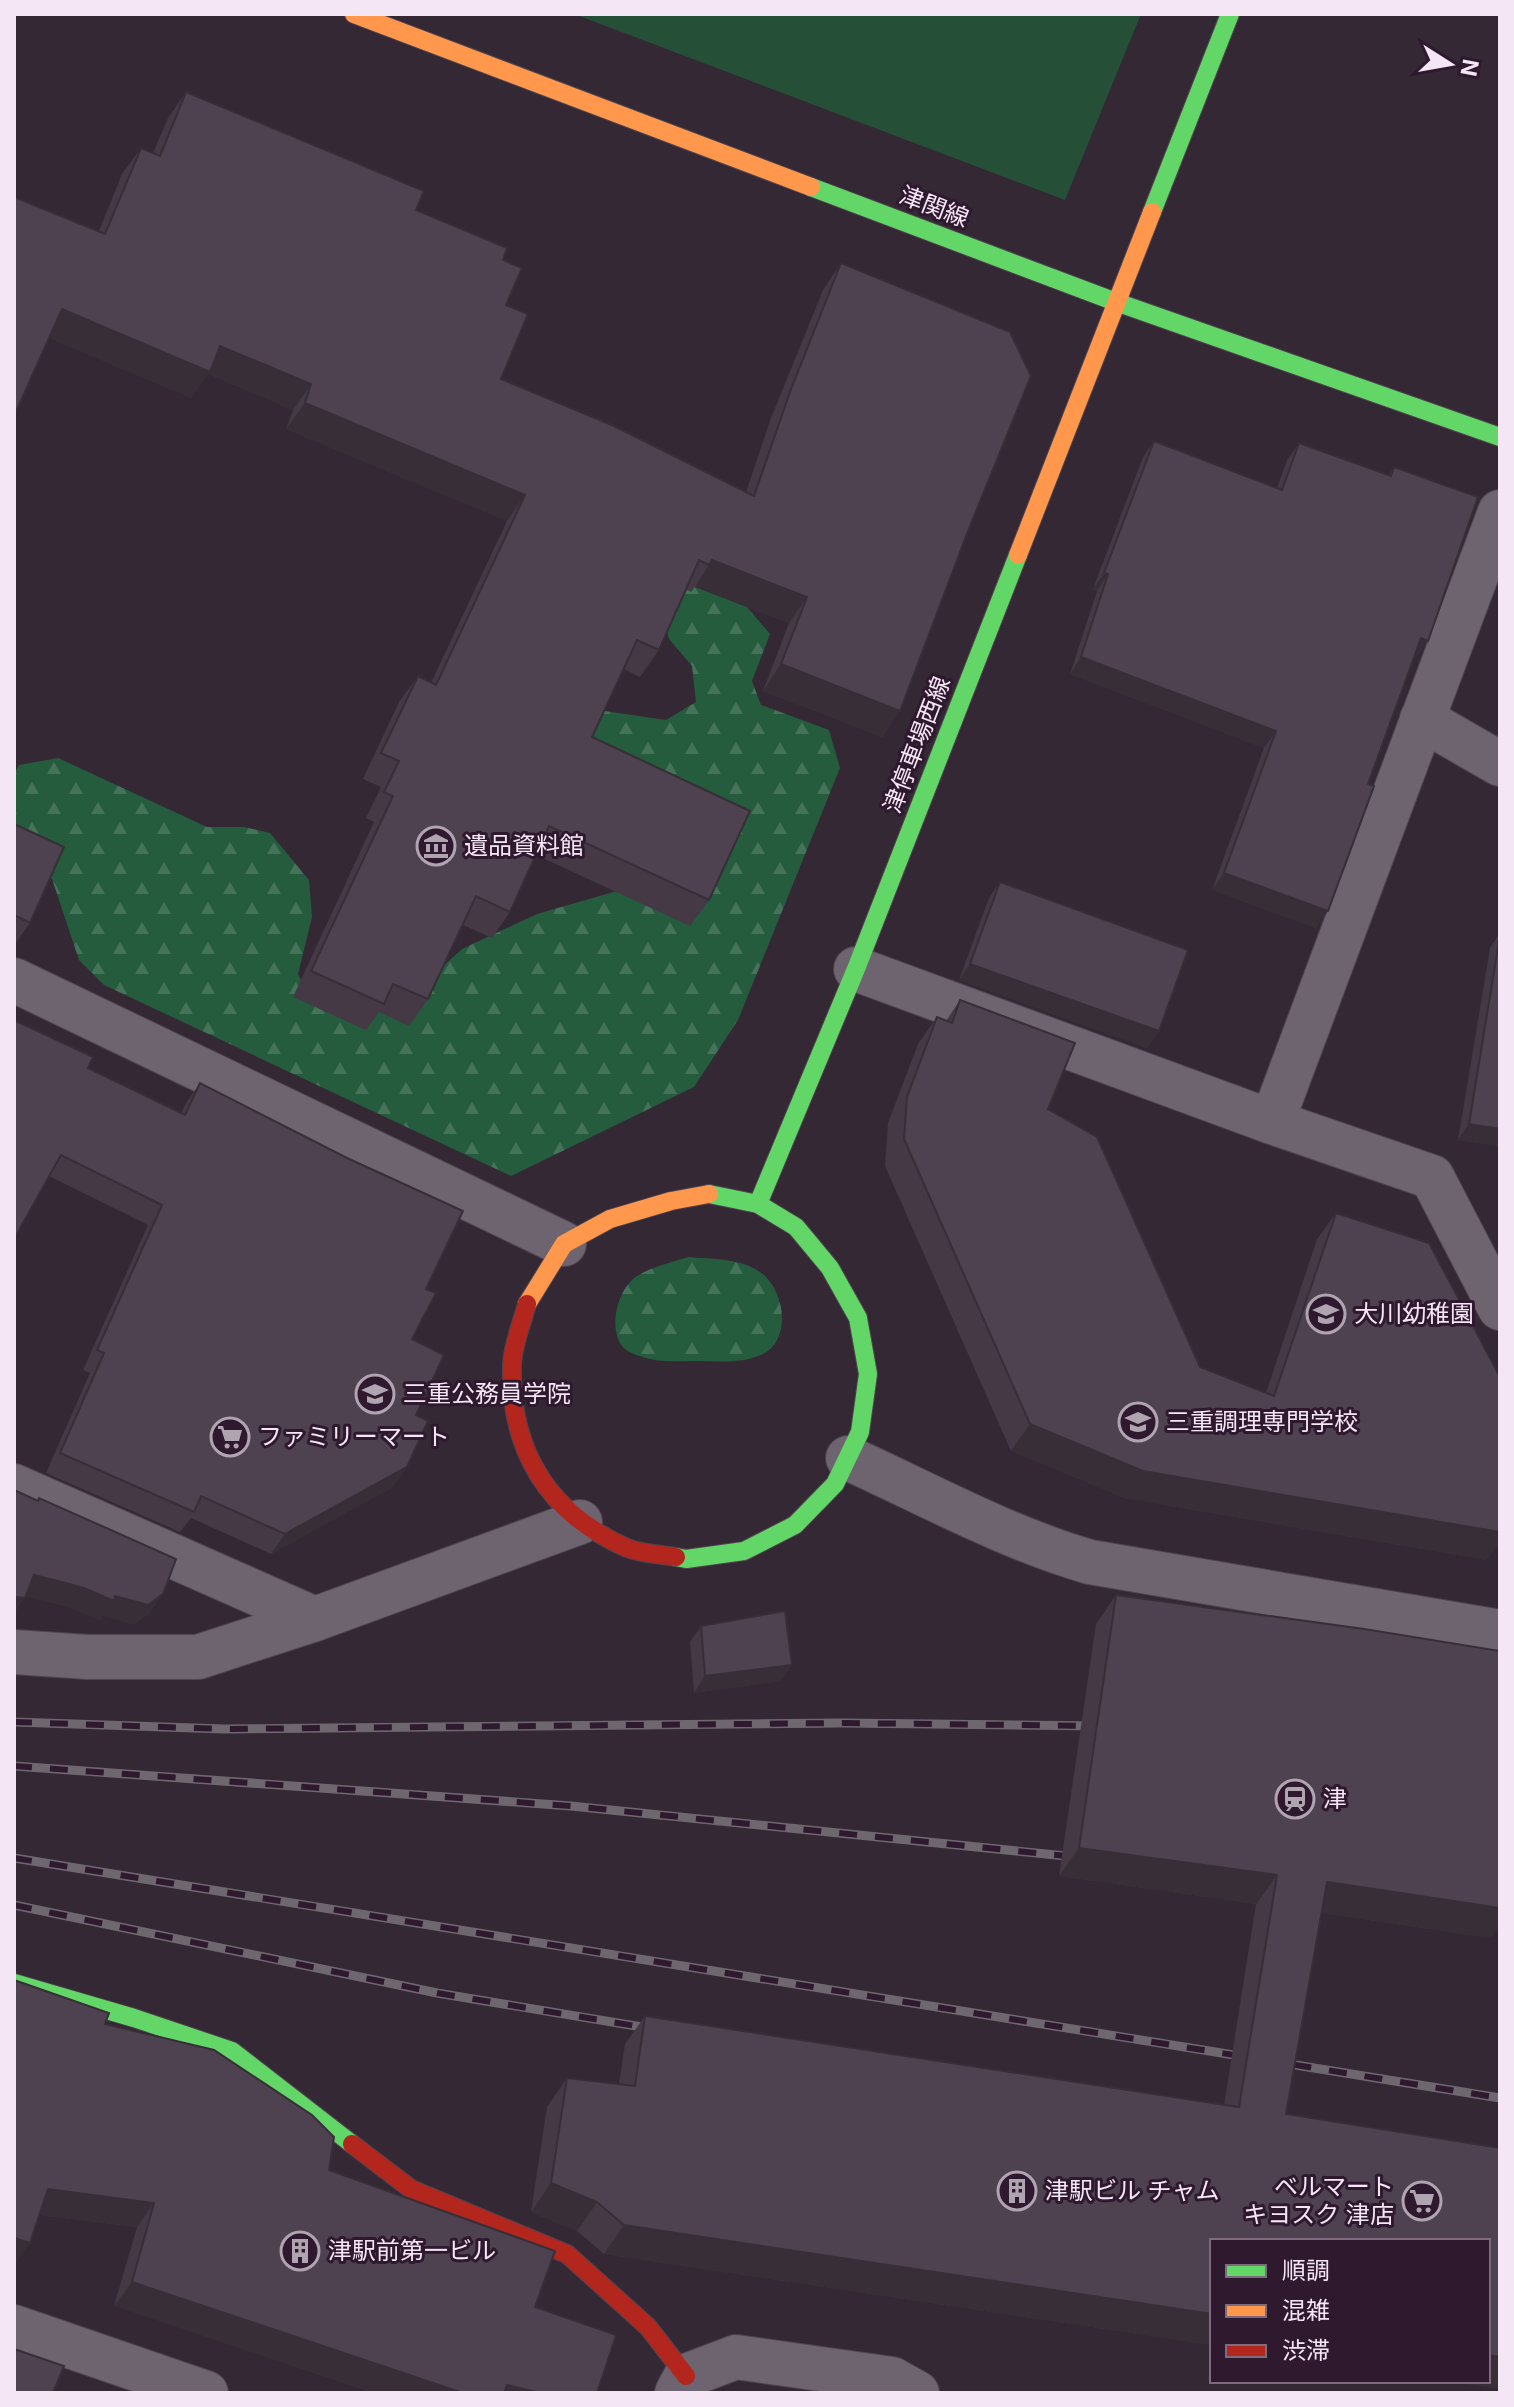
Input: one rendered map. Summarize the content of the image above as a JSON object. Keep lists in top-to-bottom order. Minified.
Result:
{"streets":{"street":["津関線","津停車場西線"]},"crossings":[["津関線","津停車場西線"]],"places":{"museum":["遺品資料館"],"school or university":["大川幼稚園","三重公務員学院","三重調理専門学校"],"supermarket":["ファミリーマート","ベルマート キヨスク 津店"],"station":["津"],"building":["津駅ビル チャム","津駅前第一ビル"]},"legend":["順調","混雑","渋滞"],"north":"right"}
